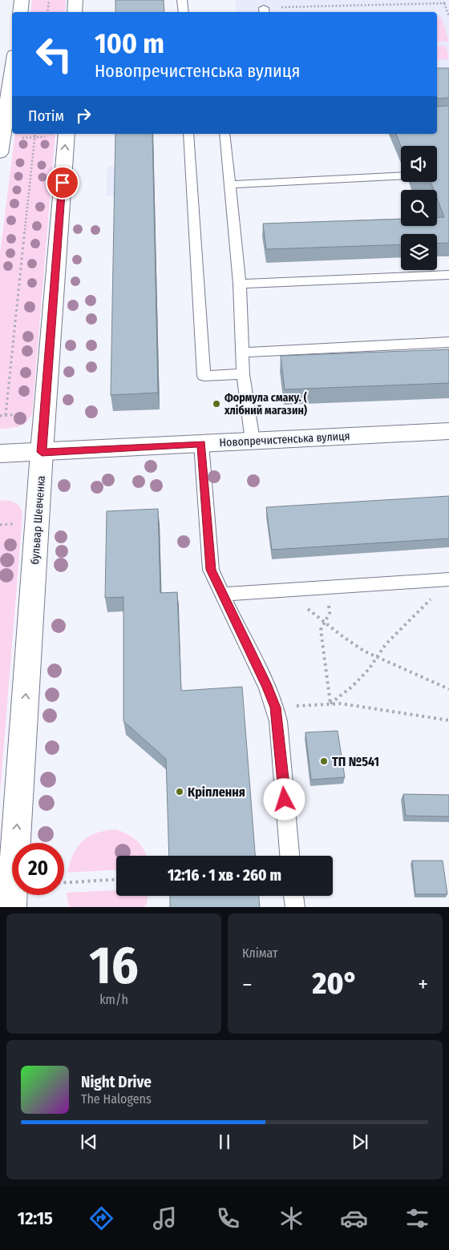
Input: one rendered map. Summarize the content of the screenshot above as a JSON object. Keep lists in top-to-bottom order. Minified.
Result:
{"streets":{"main road":["Новопречистенська вулиця","бульвар Шевченка"]},"crossings":[["Новопречистенська вулиця","бульвар Шевченка"]],"one_way":["бульвар Шевченка"],"places":["Формула смаку. ( хлібний магазин)","ТП №541","Кріплення"],"page":{"turn":["100 m","Новопречистенська вулиця"],"then":"Потім","limit":"20","trip":"12:16 · 1 хв · 260 m","tile":[["16","km/h"],"Клімат"],"heat":["−","20°","+"],"song":["Night Drive","The Halogens"],"tabs":"12:15"}}
